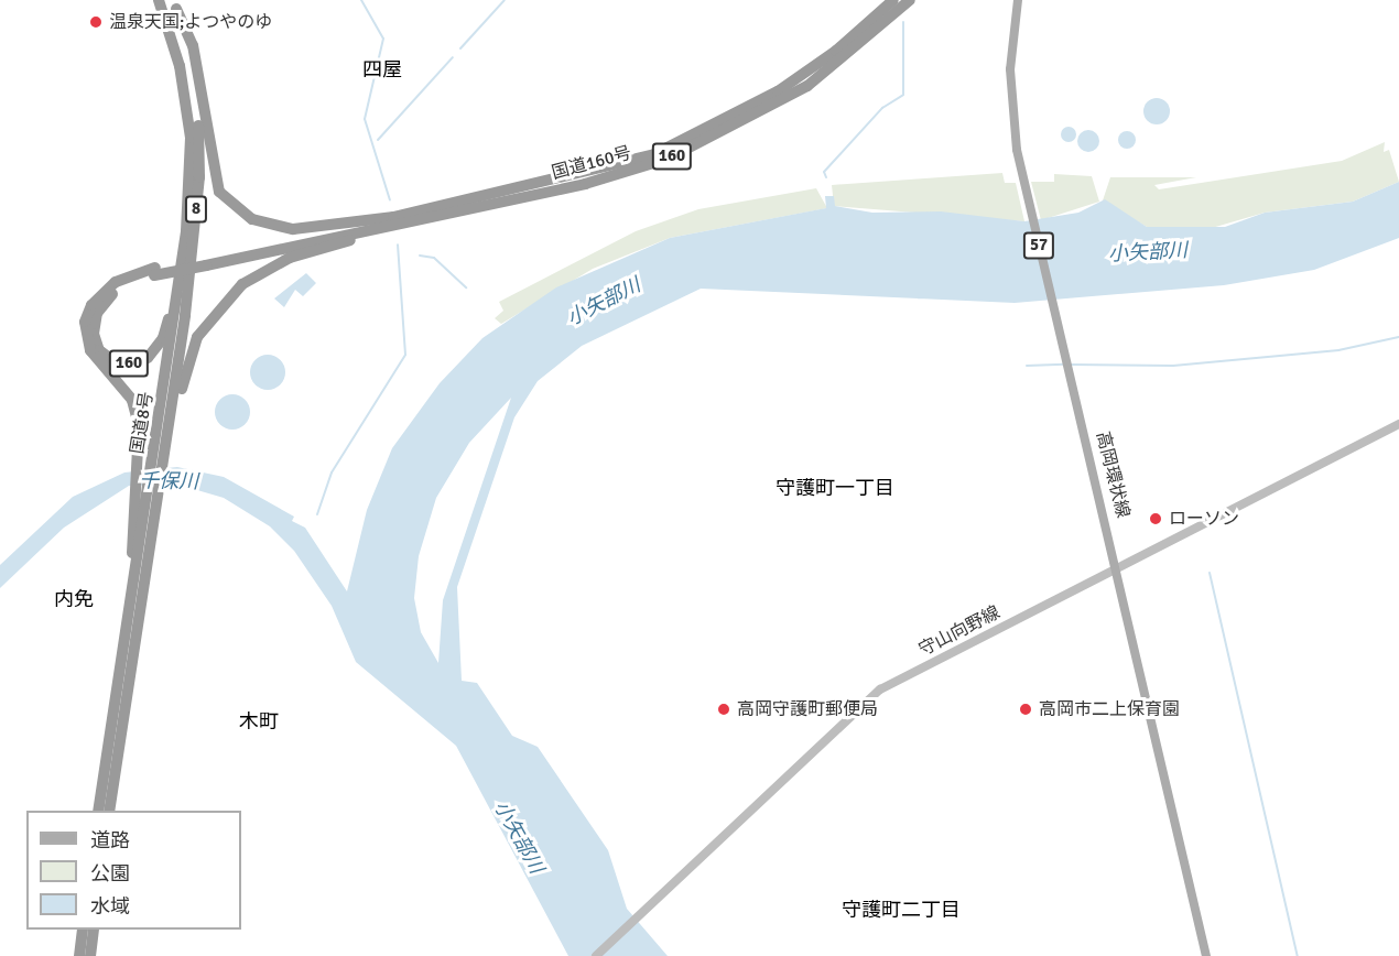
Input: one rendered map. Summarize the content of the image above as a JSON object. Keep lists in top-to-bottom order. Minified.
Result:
{"streets":{"highway":["160","国道160号","8","国道8号"],"main road":["57","高岡環状線","守山向野線"]},"crossings":[["160","国道160号"],["160","国道8号"],["高岡環状線","守山向野線"]],"districts":["四屋","守護町一丁目","内免","木町","守護町二丁目"],"water":["小矢部川","千保川"],"places":["温泉天国;よつやのゆ","ローソン","高岡守護町郵便局","高岡市二上保育園"],"legend":["道路","公園","水域"]}
